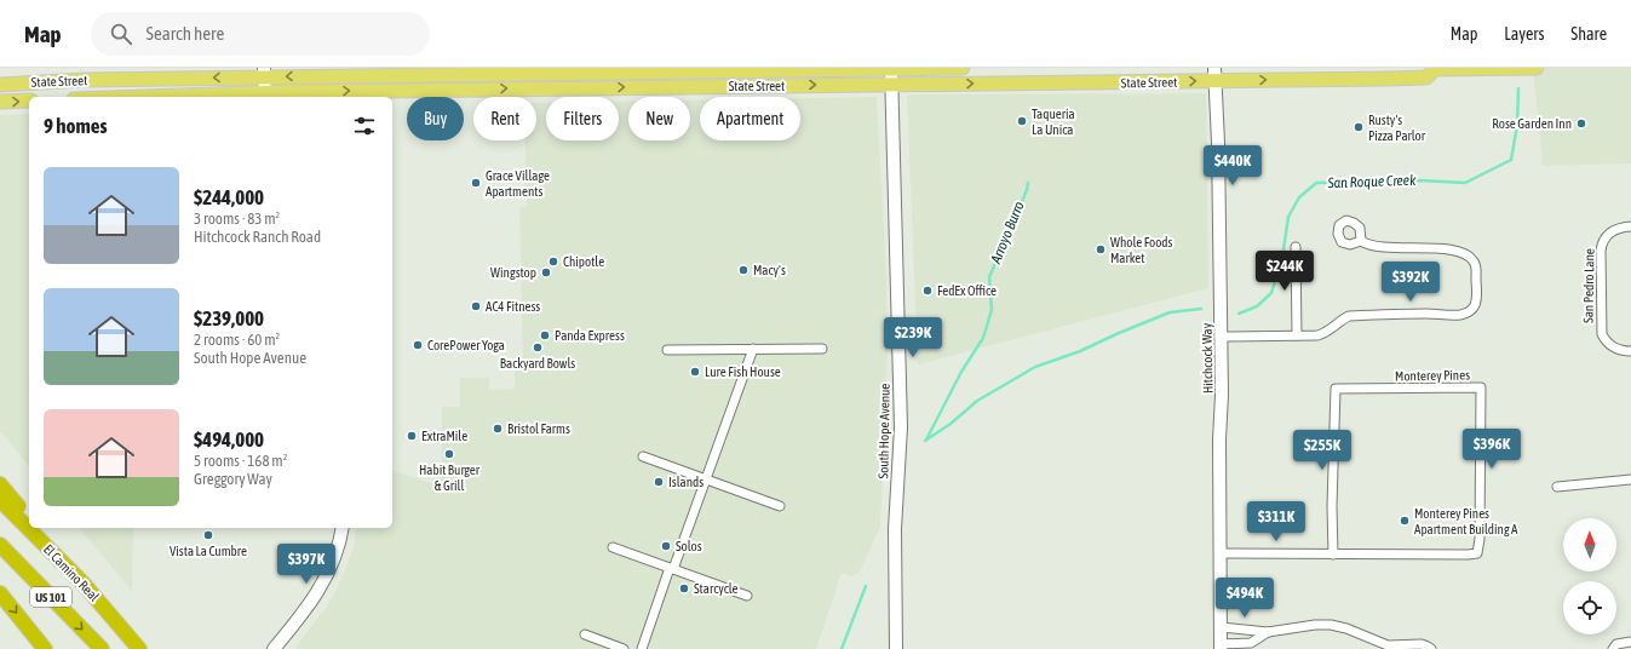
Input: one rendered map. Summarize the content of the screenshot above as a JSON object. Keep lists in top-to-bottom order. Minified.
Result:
{"streets":{"highway":["El Camino Real","US 101"],"main road":["State Street","Hitchcock Way","South Hope Avenue"],"street":["San Pedro Lane","Monterey Pines"]},"crossings":[["State Street","Hitchcock Way"],["State Street","South Hope Avenue"]],"water":["San Roque Creek","Arroyo Burro"],"places":["Taqueria La Unica","Rose Garden Inn","Rusty's Pizza Parlor","Grace Village Apartments","Whole Foods Market","Chipotle","Macy's","Wingstop","FedEx Office","AC4 Fitness","Panda Express","CorePower Yoga","Backyard Bowls","Lure Fish House","Bristol Farms","ExtraMile","Habit Burger & Grill","Islands","Monterey Pines Apartment Building A","Vista La Cumbre","Solos","Starcycle"],"north":"top","page":{"header":"Map","search":"Search here","nav":["Map","Layers","Share"],"chip":["Buy","Rent","Filters","New","Apartment"],"heading":"9 homes","price":["$440K","$244K","$392K","$239K","$396K","$255K","$311K","$397K","$494K"],"list":[{"name":"$244,000","note":"3 rooms · 83 m² · Hitchcock Ranch Road"},{"name":"$239,000","note":"2 rooms · 60 m² · South Hope Avenue"},{"name":"$494,000","note":"5 rooms · 168 m² · Greggory Way"}]}}
